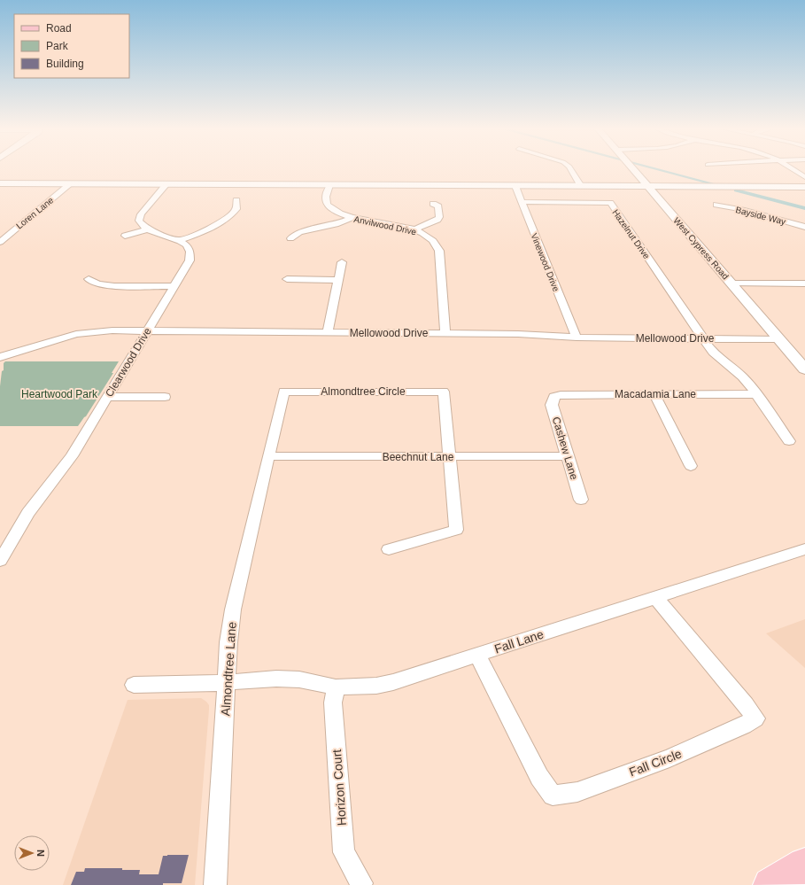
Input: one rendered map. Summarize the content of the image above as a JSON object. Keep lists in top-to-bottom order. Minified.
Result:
{"streets":{"street":["Loren Lane","Bayside Way","Anvilwood Drive","Hazelnut Drive","West Cypress Road","Vinewood Drive","Mellowood Drive","Clearwood Drive","Almondtree Circle","Macadamia Lane","Cashew Lane","Beechnut Lane","Fall Lane","Almondtree Lane","Fall Circle","Horizon Court"]},"crossings":[["Anvilwood Drive","Mellowood Drive"],["Hazelnut Drive","Vinewood Drive"],["Hazelnut Drive","Mellowood Drive"],["West Cypress Road","Mellowood Drive"],["Vinewood Drive","Mellowood Drive"],["Mellowood Drive","Clearwood Drive"],["Almondtree Circle","Beechnut Lane"],["Almondtree Circle","Almondtree Lane"],["Macadamia Lane","Cashew Lane"],["Cashew Lane","Beechnut Lane"],["Beechnut Lane","Almondtree Lane"],["Fall Lane","Almondtree Lane"],["Fall Lane","Fall Circle"],["Fall Lane","Horizon Court"]],"parks":["Heartwood Park"],"legend":["Road","Park","Building"],"north":"right"}
